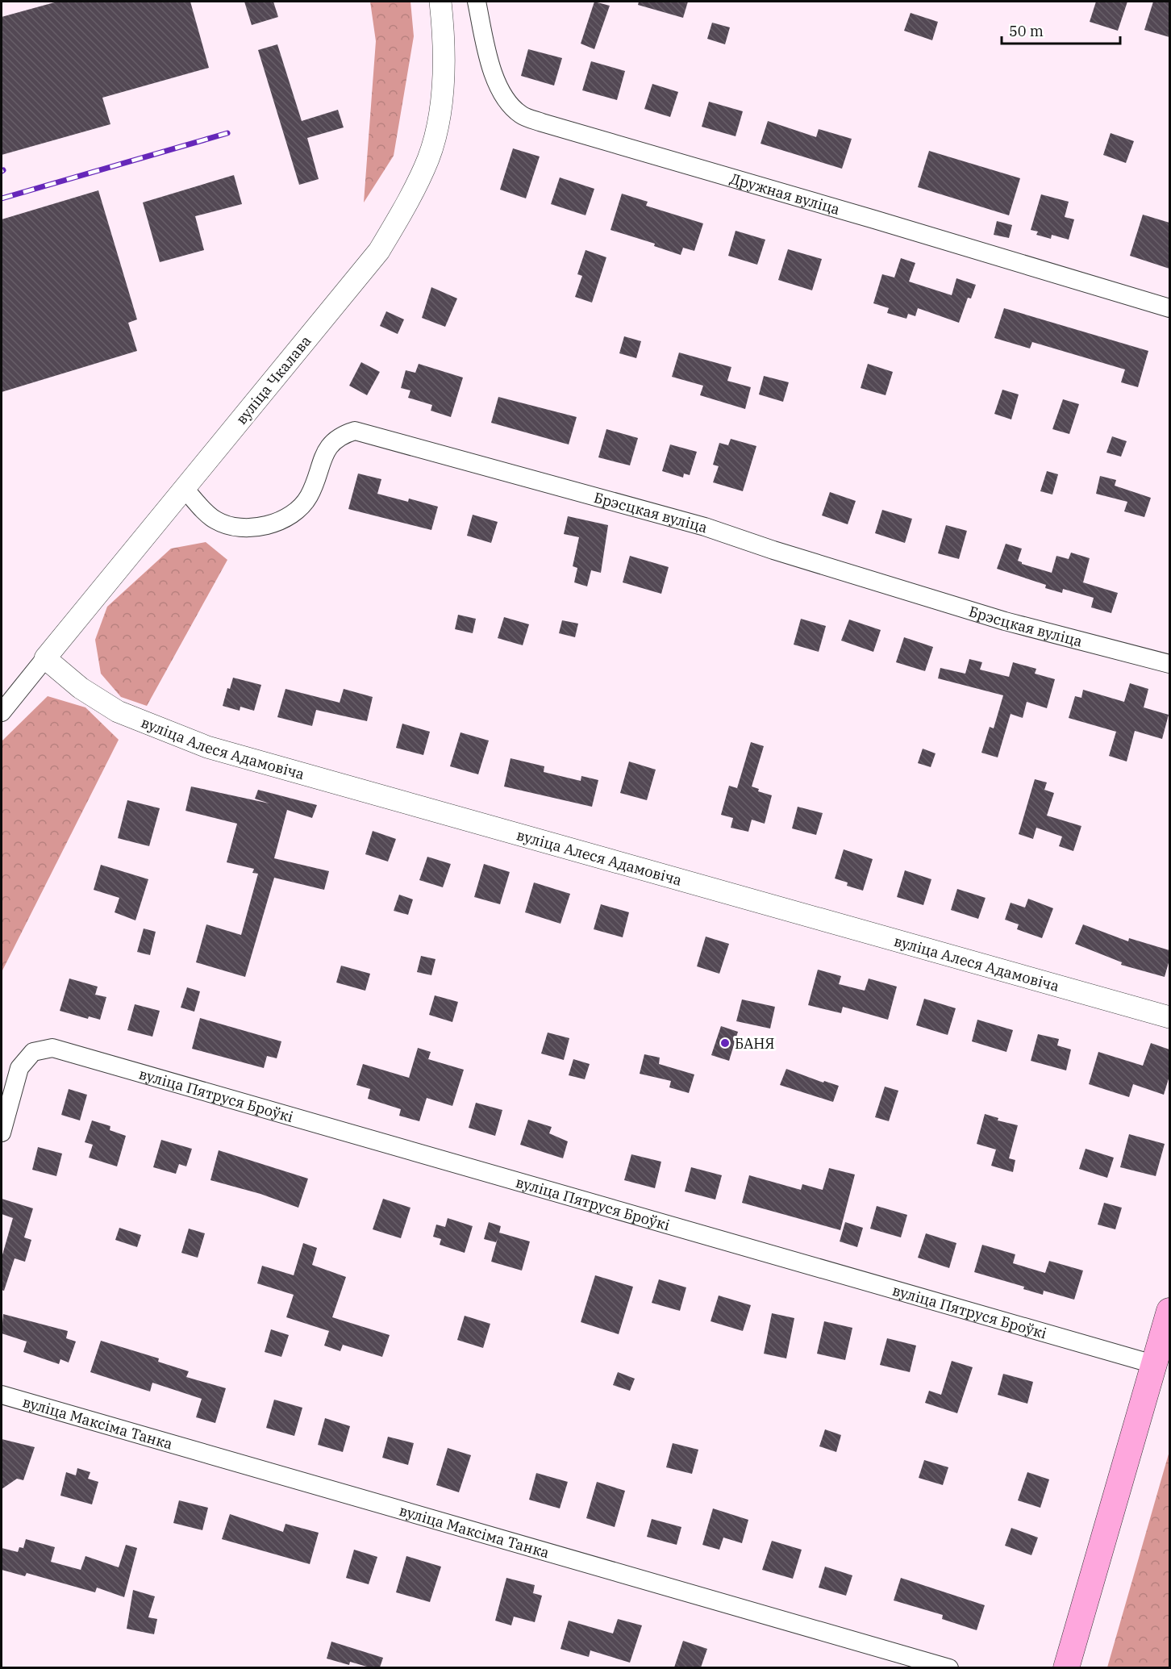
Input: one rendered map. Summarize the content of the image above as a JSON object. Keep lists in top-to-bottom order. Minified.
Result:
{"streets":{"street":["Дружная вуліца","вуліца Чкалава","Брэсцкая вуліца","вуліца Алеся Адамовіча","вуліца Пятруся Броўкі","вуліца Максіма Танка"]},"crossings":[["вуліца Чкалава","Брэсцкая вуліца"],["вуліца Чкалава","вуліца Алеся Адамовіча"]],"places":["БАНЯ"],"scale_bar":"50 m"}
